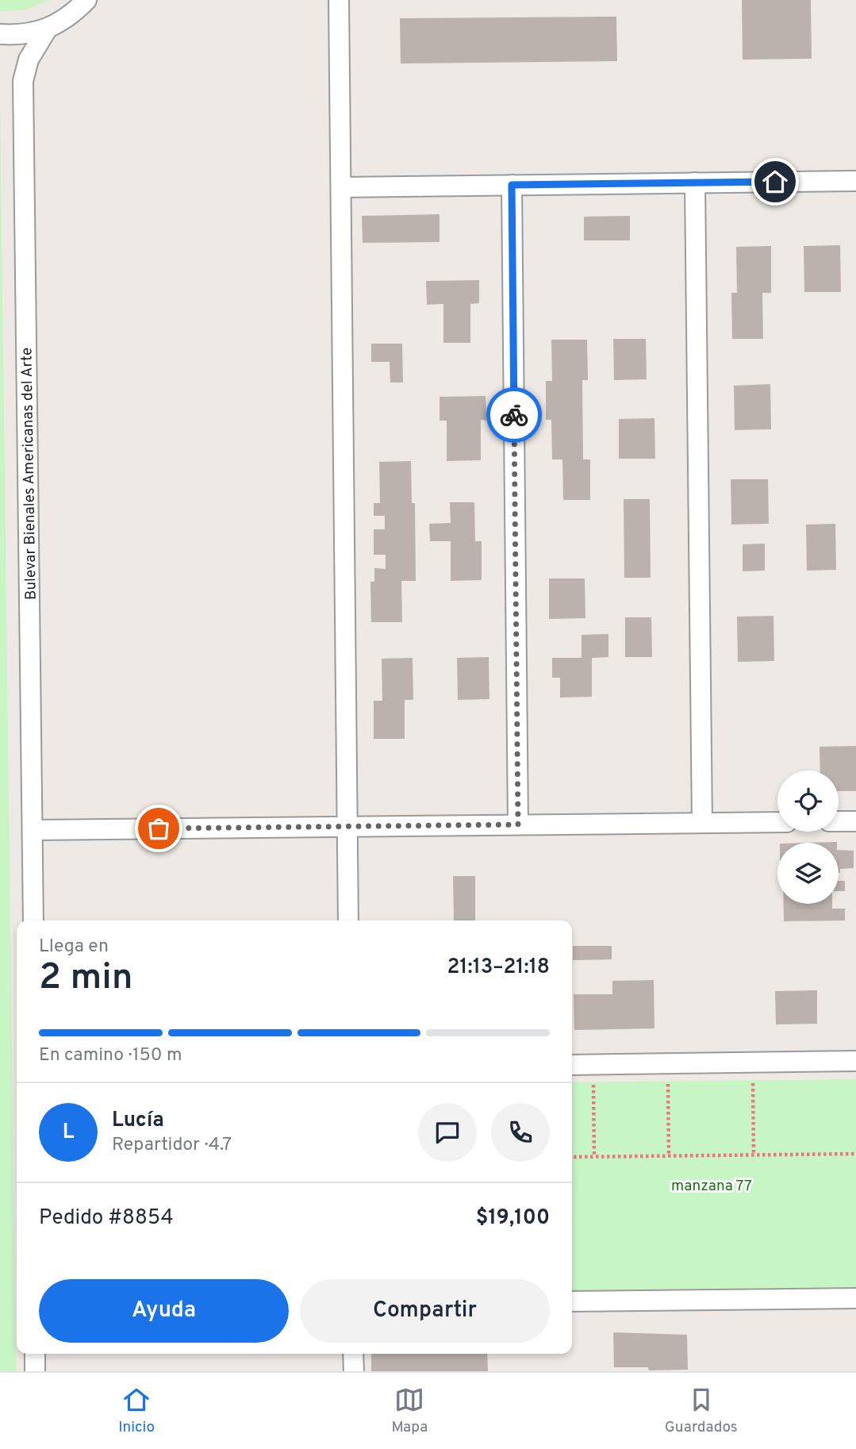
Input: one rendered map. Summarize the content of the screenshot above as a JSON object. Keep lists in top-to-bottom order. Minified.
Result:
{"streets":{"street":["Bulevar Bienales Americanas del Arte"]},"parks":["manzana 77"],"page":{"heading":["2 min","Llega en","21:13–21:18"],"panel":["Lucía","Repartidor · 4.7","Pedido #8854","$19,100"],"bar":"En camino · 150 m","round":"L","buttons":["Ayuda","Compartir"],"tabs":["Inicio","Mapa","Guardados"]}}
